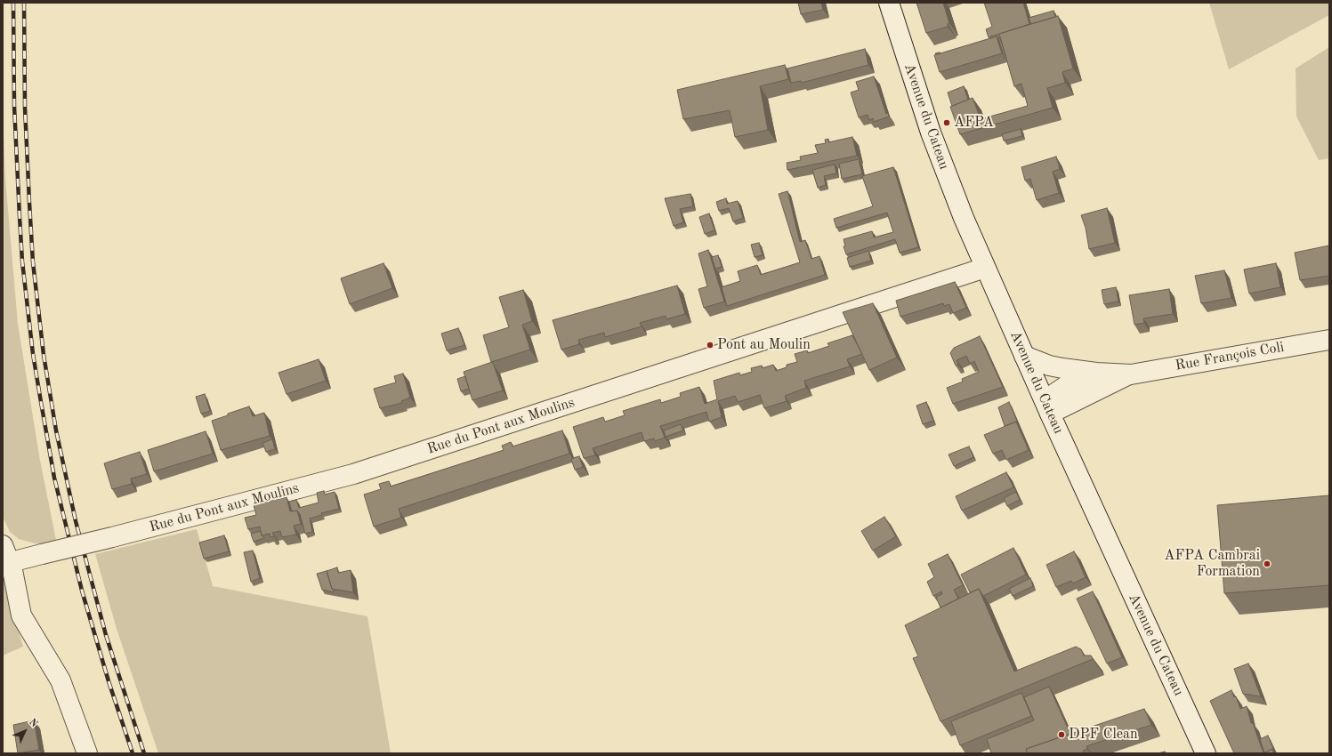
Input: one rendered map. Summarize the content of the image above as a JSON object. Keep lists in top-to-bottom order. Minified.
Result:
{"streets":{"street":["Avenue du Cateau","Rue François Coli","Rue du Pont aux Moulins"]},"crossings":[["Avenue du Cateau","Rue François Coli"],["Avenue du Cateau","Rue du Pont aux Moulins"]],"places":["AFPA","Pont au Moulin","AFPA Cambrai Formation","DPF Clean"],"north":"top right"}
